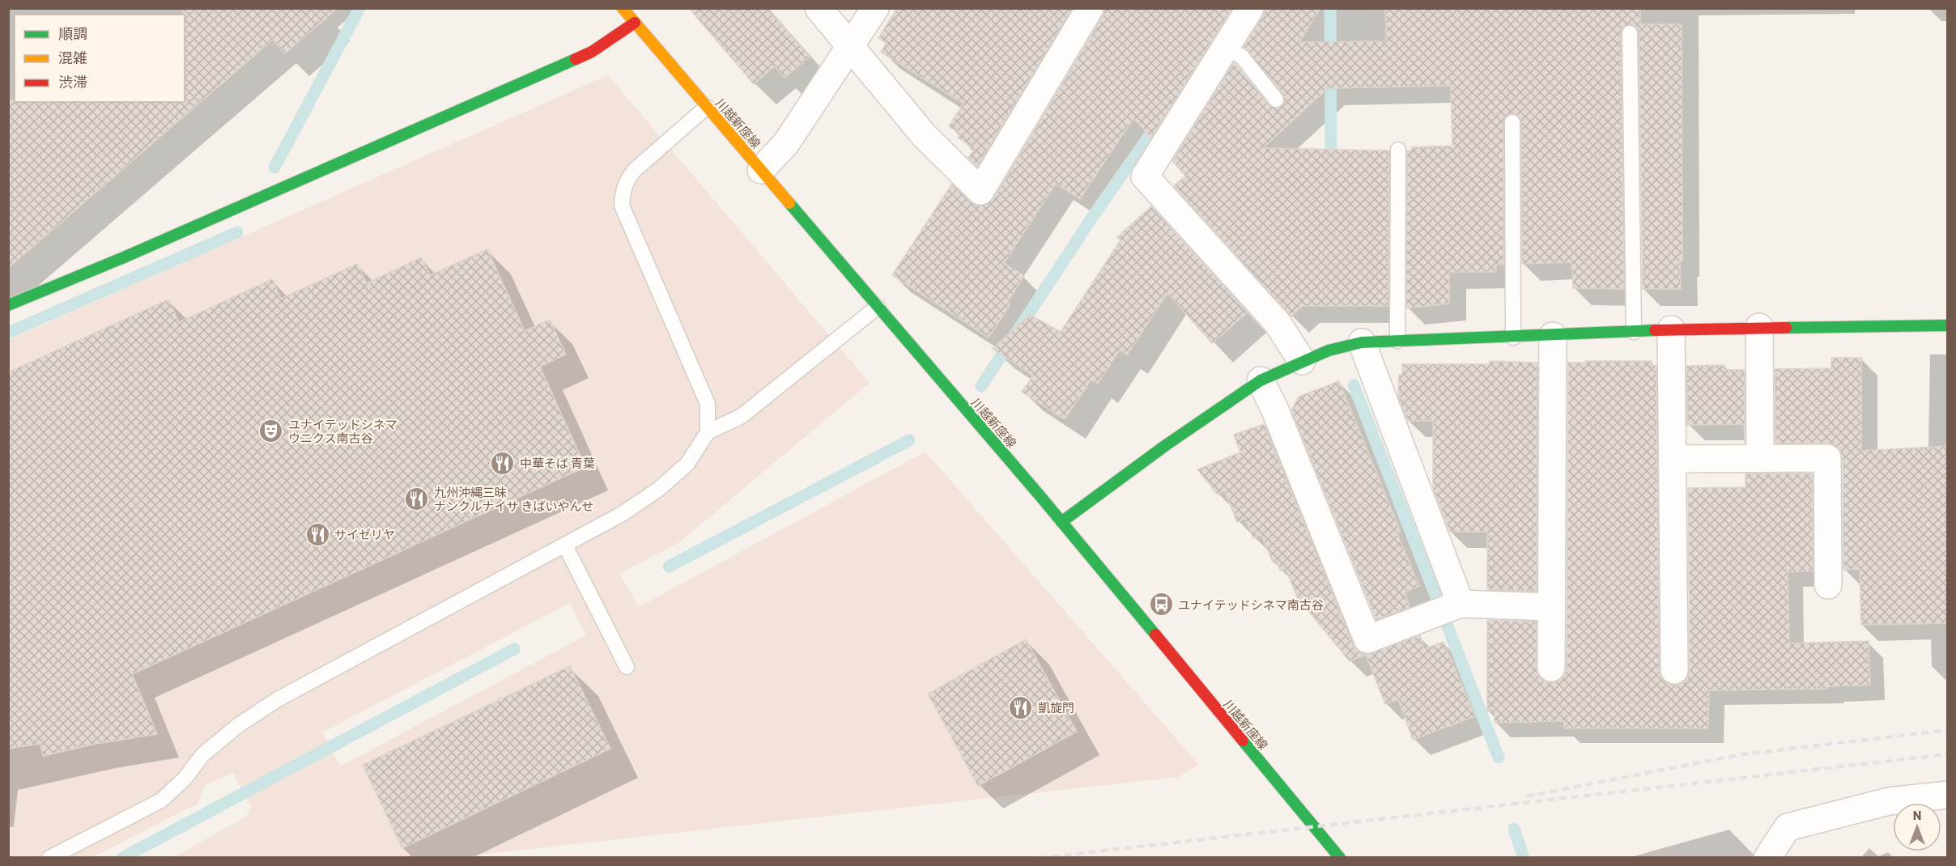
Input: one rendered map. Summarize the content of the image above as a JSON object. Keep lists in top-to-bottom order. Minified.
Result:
{"streets":{"street":["川越新座線"]},"places":{"theatre":["ユナイテッドシネマ ウニクス南古谷"],"restaurant":["中華そば 青葉","九州沖縄三昧 ナンクルナイサ きばいやんせ","サイゼリヤ","凱旋門"],"bus stop":["ユナイテッドシネマ南古谷"]},"legend":["順調","混雑","渋滞"],"north":"top"}
